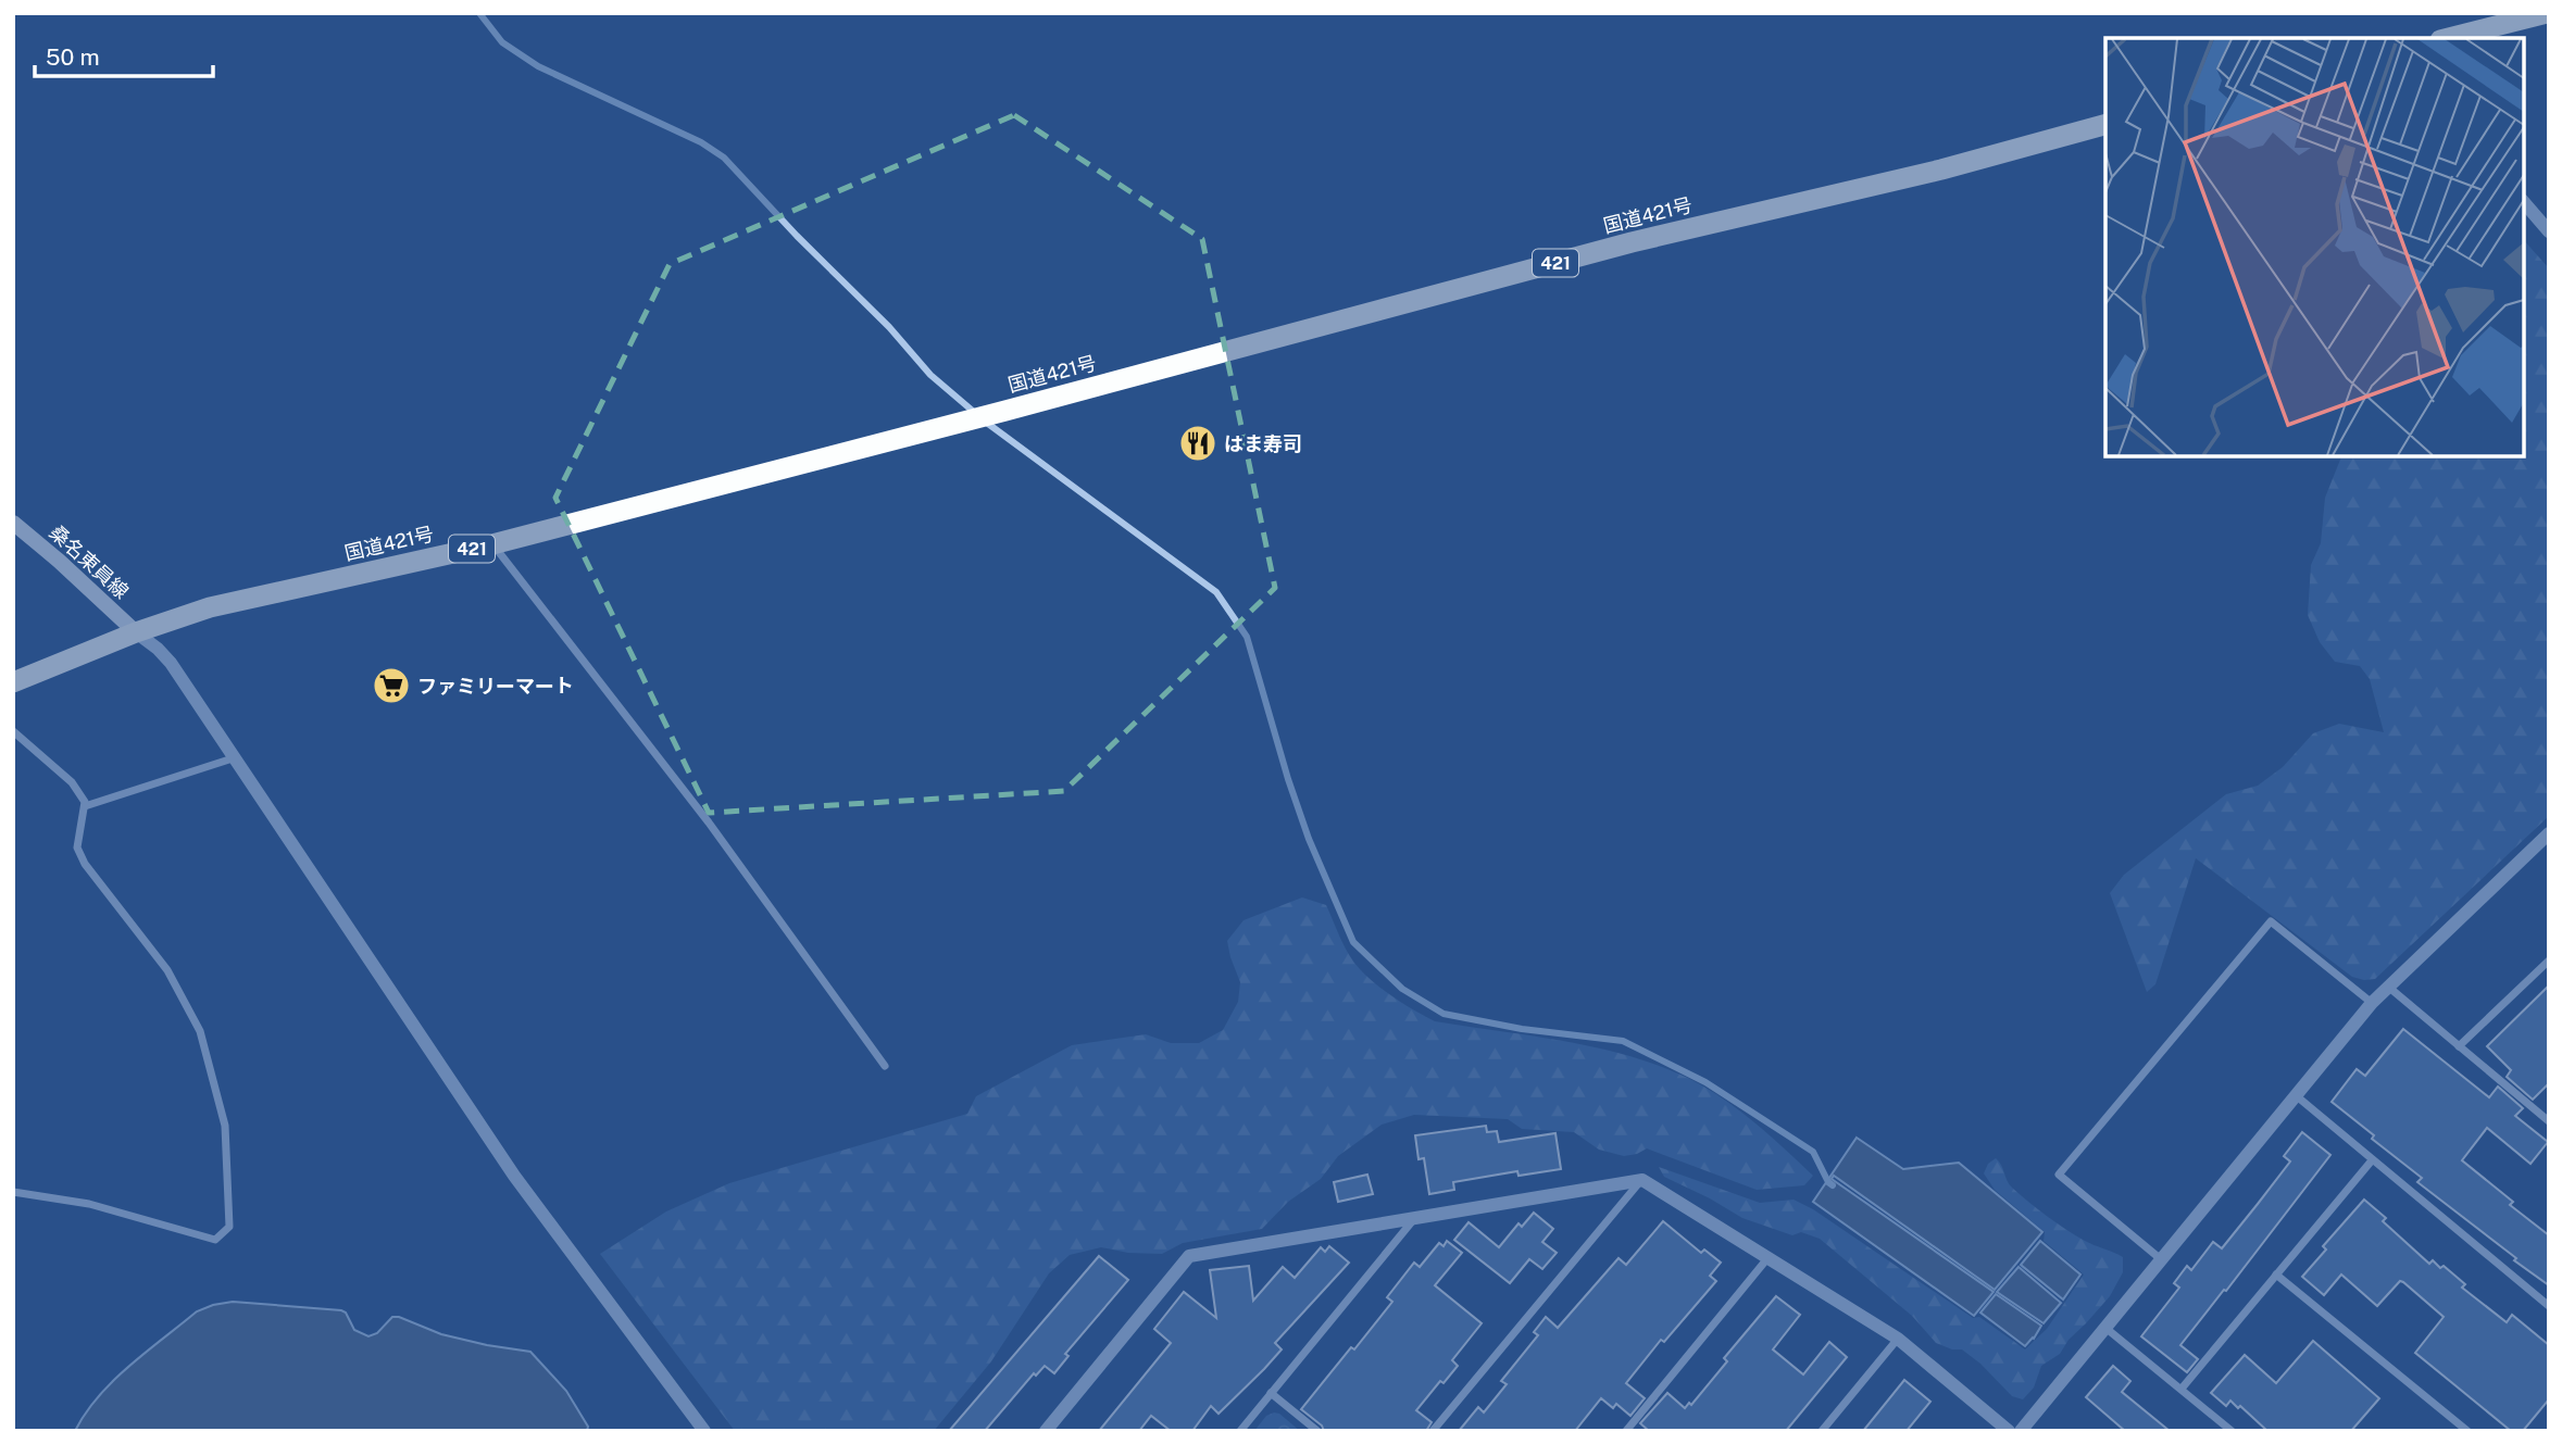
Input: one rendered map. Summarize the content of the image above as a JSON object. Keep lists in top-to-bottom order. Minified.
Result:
{"streets":{"highway":["国道421号","421"],"main road":["桑名東員線"]},"crossings":[["国道421号","桑名東員線"]],"places":{"restaurant":["はま寿司"],"supermarket":["ファミリーマート"]},"scale_bar":"50 m"}
